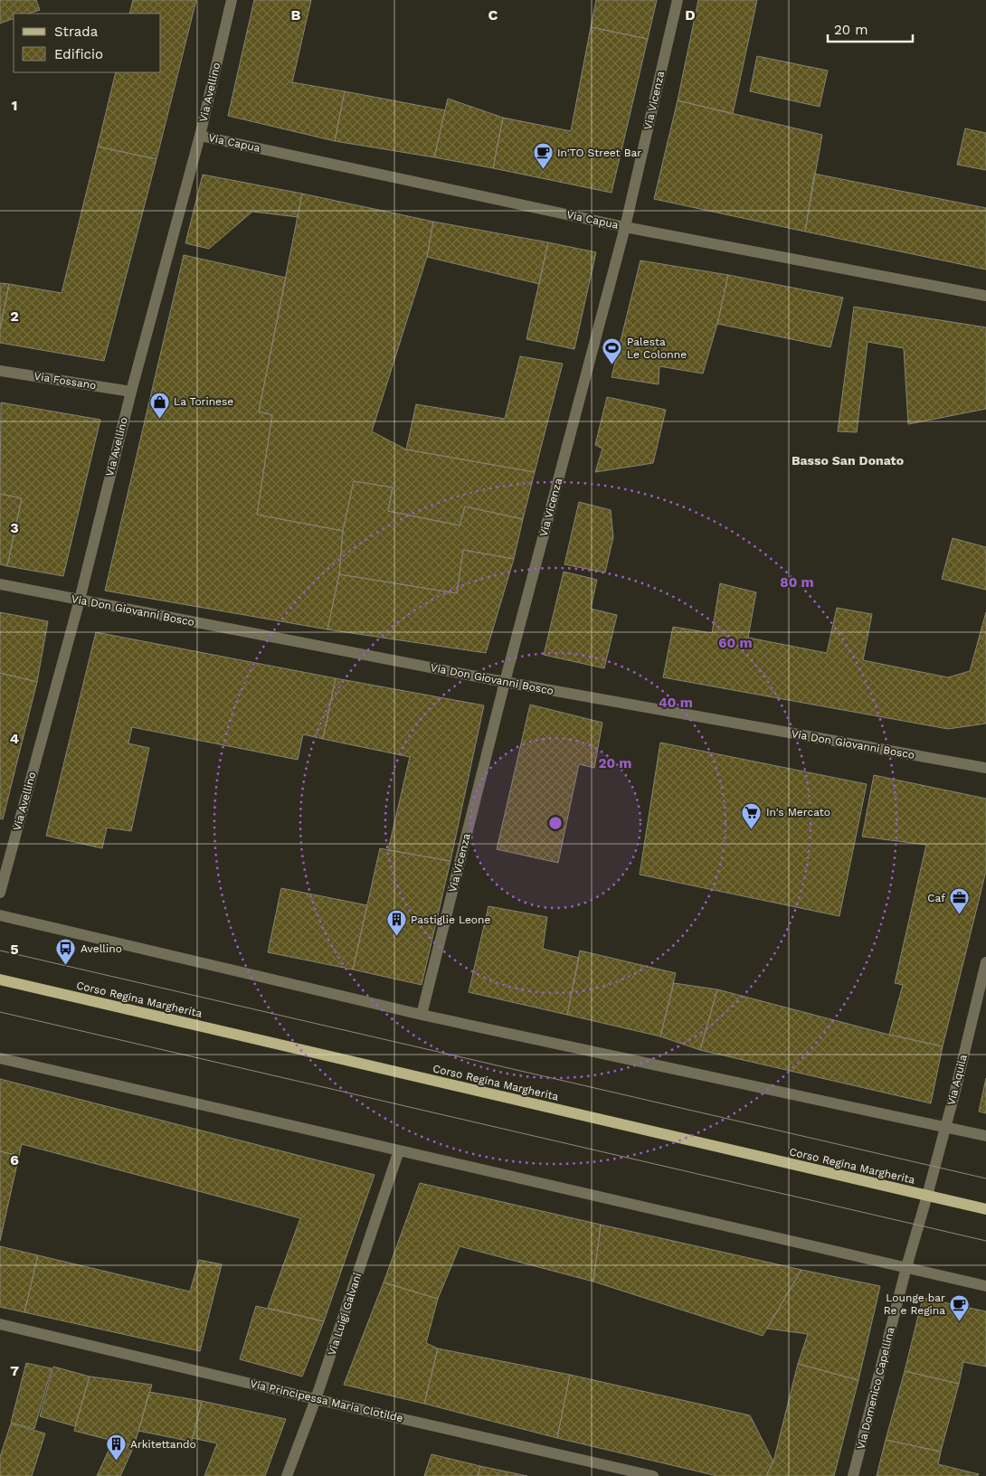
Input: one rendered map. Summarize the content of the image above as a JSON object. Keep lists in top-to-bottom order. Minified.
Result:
{"streets":{"main road":["Corso Regina Margherita"],"street":["Via Avellino","Via Vicenza","Via Capua","Via Fossano","Via Don Giovanni Bosco","Via Aquila","Via Luigi Galvani","Via Domenico Capellina","Via Principessa Maria Clotilde"]},"crossings":[["Via Avellino","Via Capua"],["Via Avellino","Via Fossano"],["Via Avellino","Via Don Giovanni Bosco"],["Via Vicenza","Via Capua"],["Via Vicenza","Via Don Giovanni Bosco"],["Corso Regina Margherita","Via Aquila"],["Corso Regina Margherita","Via Domenico Capellina"],["Via Aquila","Via Domenico Capellina"],["Via Luigi Galvani","Via Principessa Maria Clotilde"]],"districts":["Basso San Donato"],"places":{"cafe":["In'TO Street Bar","Lounge bar Re e Regina"],"sports":["Palesta Le Colonne"],"shop":["La Torinese"],"supermarket":["In's Mercato"],"office":["Caf"],"building":["Pastiglie Leone","Arkitettando"],"bus stop":["Avellino"]},"legend":["Strada","Edificio"],"scale_bar":"20 m","grid":{"columns":["B","C","D"],"rows":["1","2","3","4","5","6","7"]},"rings":["80 m","60 m","40 m","20 m"]}
